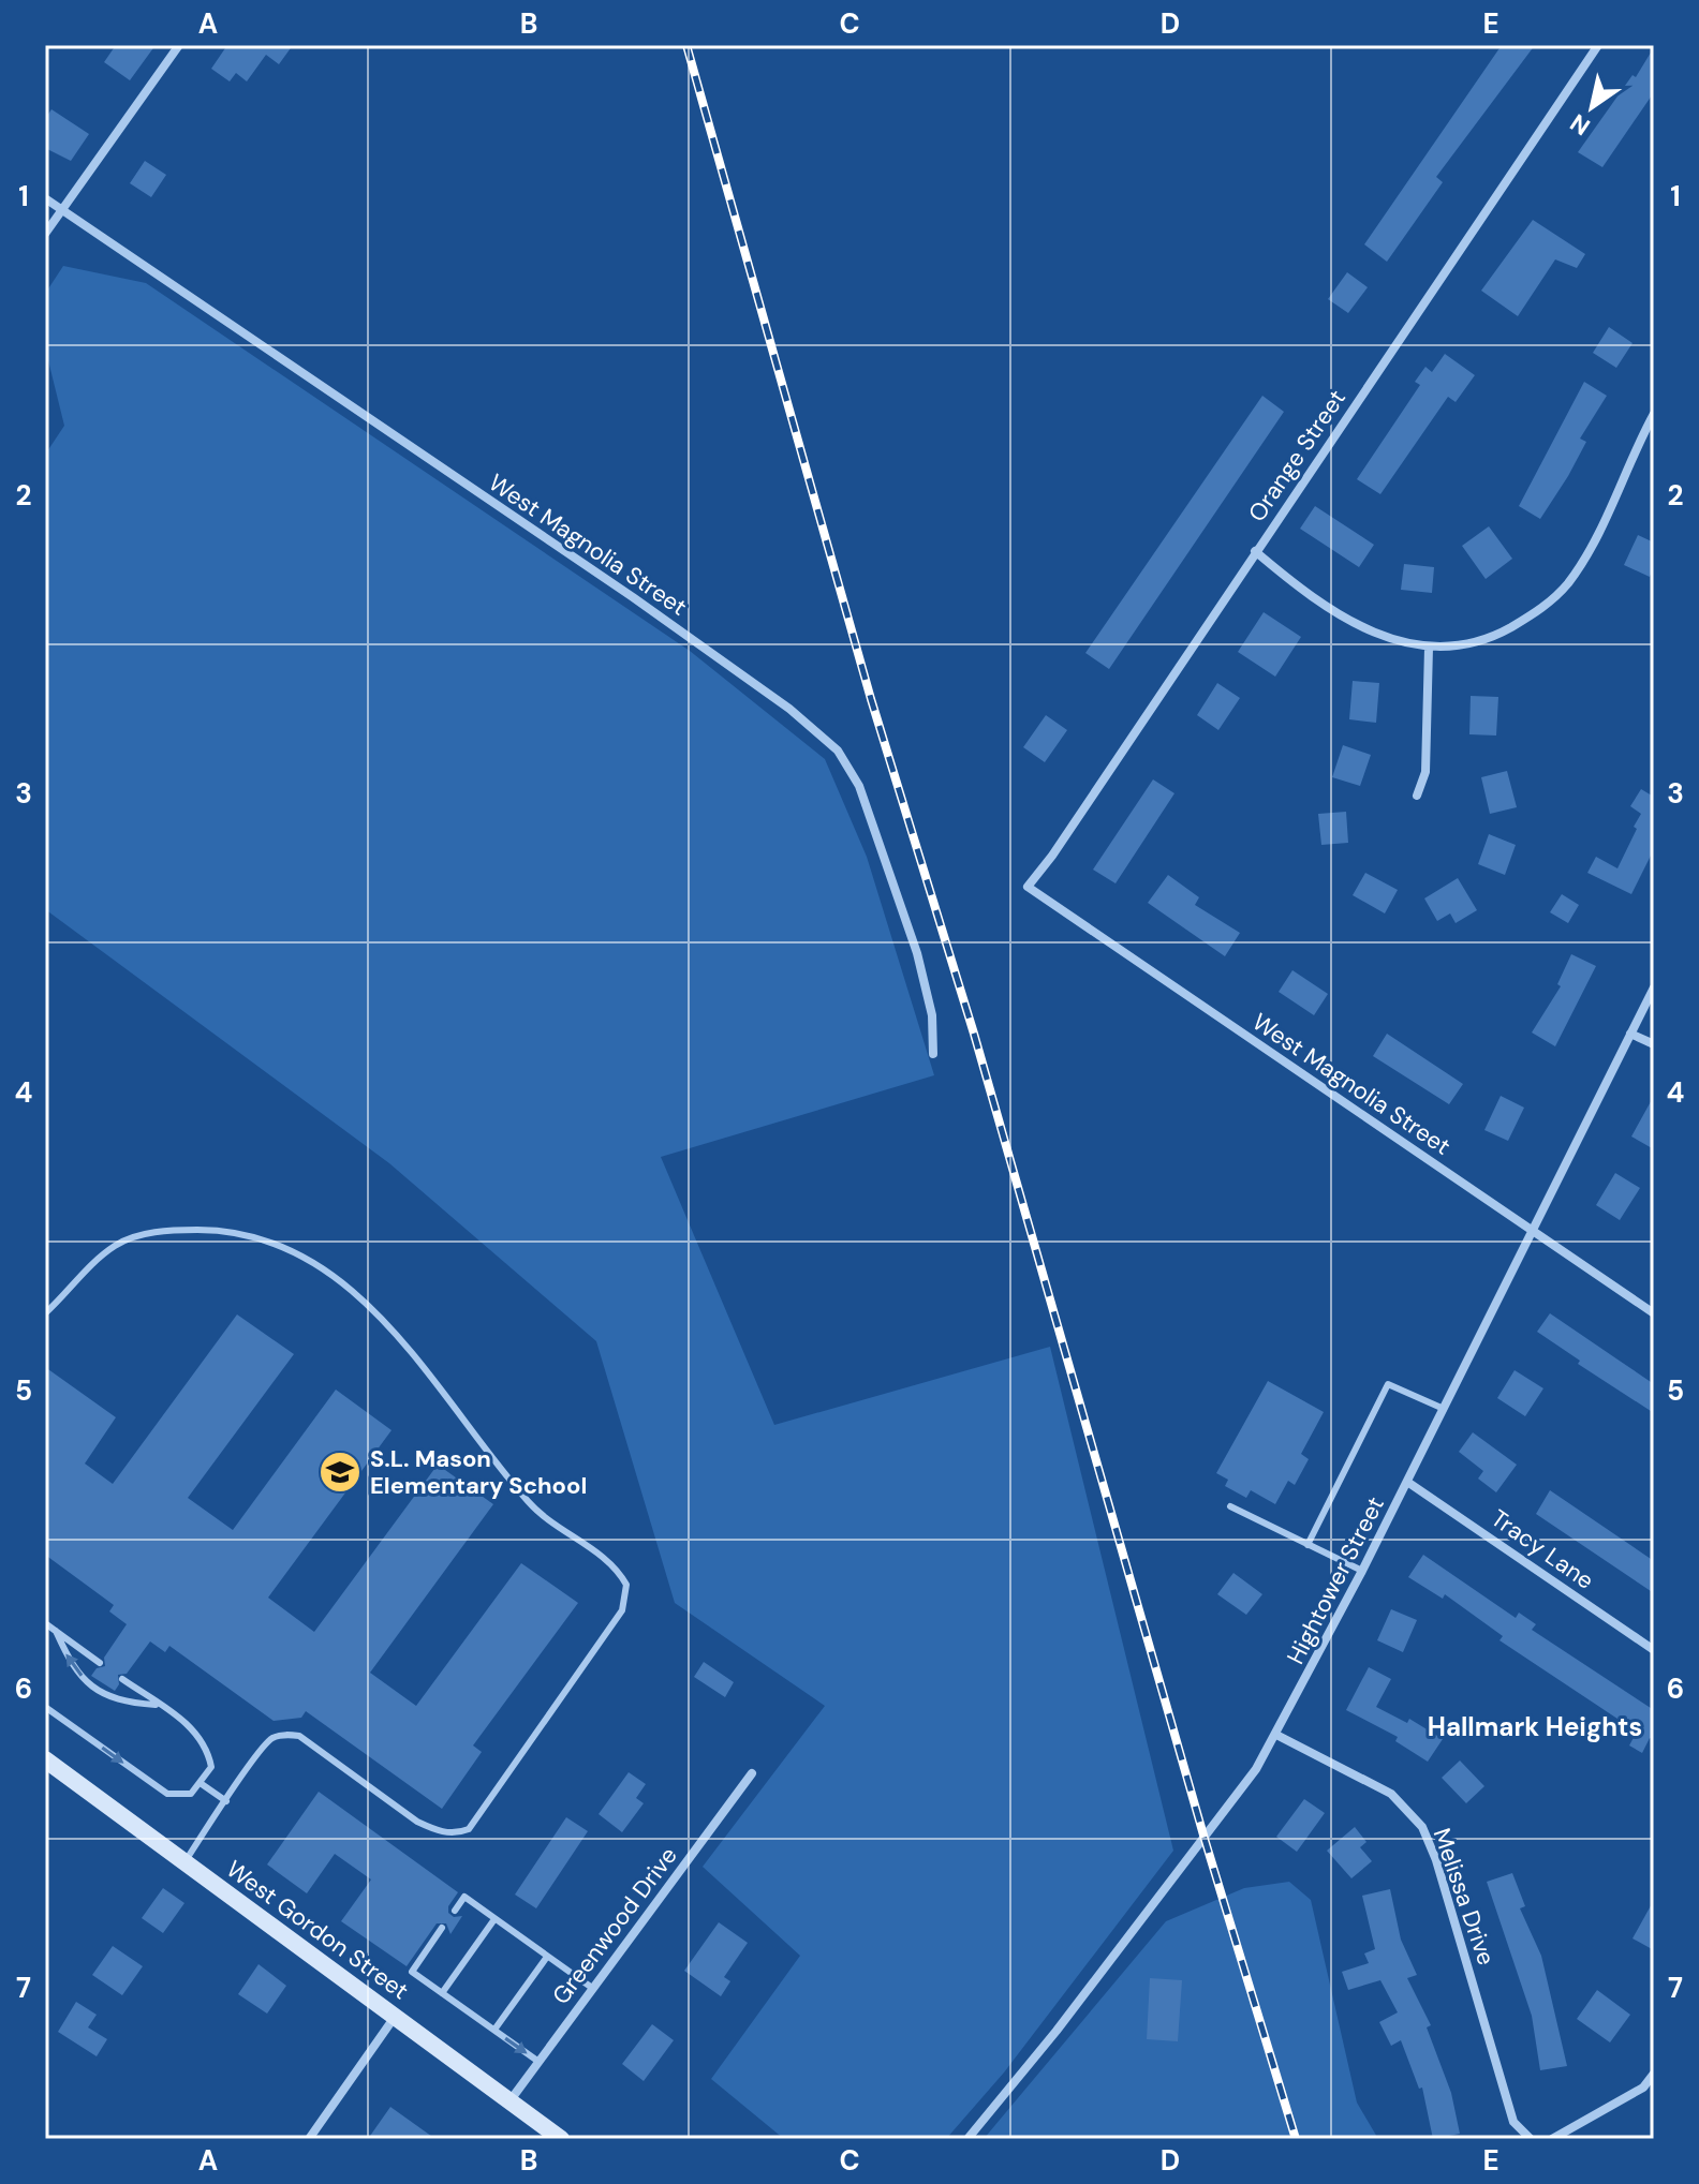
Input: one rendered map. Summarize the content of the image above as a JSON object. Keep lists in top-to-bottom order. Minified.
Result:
{"streets":{"street":["Orange Street","West Magnolia Street","Tracy Lane","Hightower Street","Melissa Drive","Greenwood Drive","West Gordon Street"]},"crossings":[["Orange Street","West Magnolia Street"],["West Magnolia Street","Hightower Street"],["Tracy Lane","Hightower Street"],["Hightower Street","Melissa Drive"],["Greenwood Drive","West Gordon Street"]],"districts":["Hallmark Heights"],"places":{"school or university":["S.L. Mason Elementary School"]},"north":"bottom left","grid":{"columns":["A","B","C","D","E"],"rows":["1","2","3","4","5","6","7"]}}
